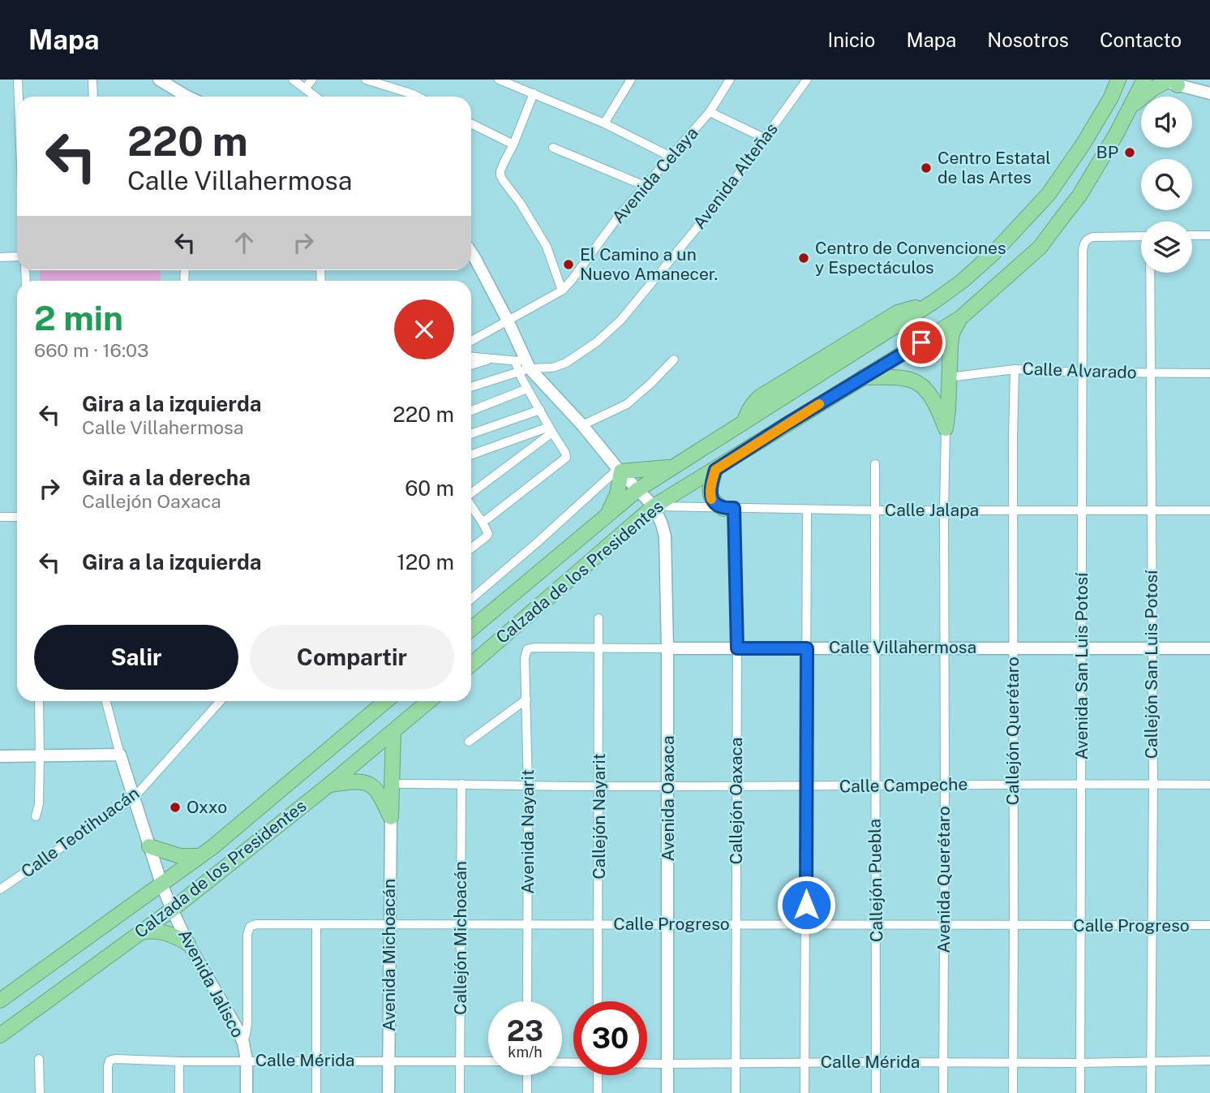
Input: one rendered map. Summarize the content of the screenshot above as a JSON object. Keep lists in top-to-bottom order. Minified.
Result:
{"streets":{"highway":["Calzada de los Presidentes"],"street":["Avenida Celaya","Avenida Alteñas","Calle Alvarado","Calle Jalapa","Calle Villahermosa","Callejón San Luis Potosí","Avenida San Luis Potosí","Callejón Querétaro","Calle Campeche","Avenida Oaxaca","Callejón Oaxaca","Callejón Nayarit","Avenida Nayarit","Calle Teotihuacán","Avenida Querétaro","Callejón Puebla","Calle Progreso","Callejón Michoacán","Avenida Michoacán","Avenida Jalisco","Calle Mérida"]},"crossings":[["Calle Alvarado","Callejón San Luis Potosí"],["Calle Alvarado","Avenida San Luis Potosí"],["Calle Alvarado","Callejón Querétaro"],["Calle Jalapa","Calzada de los Presidentes"],["Calle Jalapa","Callejón San Luis Potosí"],["Calle Jalapa","Avenida San Luis Potosí"],["Calle Jalapa","Callejón Querétaro"],["Calle Jalapa","Avenida Oaxaca"],["Calle Jalapa","Callejón Oaxaca"],["Calle Jalapa","Avenida Querétaro"],["Calle Jalapa","Callejón Puebla"],["Calzada de los Presidentes","Avenida Oaxaca"],["Calzada de los Presidentes","Avenida Jalisco"],["Calle Villahermosa","Callejón San Luis Potosí"],["Calle Villahermosa","Avenida San Luis Potosí"],["Calle Villahermosa","Callejón Querétaro"],["Calle Villahermosa","Avenida Oaxaca"],["Calle Villahermosa","Callejón Oaxaca"],["Calle Villahermosa","Callejón Nayarit"],["Calle Villahermosa","Avenida Nayarit"],["Calle Villahermosa","Avenida Querétaro"],["Calle Villahermosa","Callejón Puebla"],["Callejón San Luis Potosí","Calle Campeche"],["Callejón San Luis Potosí","Calle Progreso"],["Callejón San Luis Potosí","Calle Mérida"],["Avenida San Luis Potosí","Calle Campeche"],["Avenida San Luis Potosí","Calle Progreso"],["Avenida San Luis Potosí","Calle Mérida"],["Callejón Querétaro","Calle Campeche"],["Callejón Querétaro","Calle Progreso"],["Callejón Querétaro","Calle Mérida"],["Calle Campeche","Avenida Oaxaca"],["Calle Campeche","Callejón Oaxaca"],["Calle Campeche","Callejón Nayarit"],["Calle Campeche","Avenida Nayarit"],["Calle Campeche","Avenida Querétaro"],["Calle Campeche","Callejón Puebla"],["Calle Campeche","Callejón Michoacán"],["Avenida Oaxaca","Calle Progreso"],["Avenida Oaxaca","Calle Mérida"],["Callejón Oaxaca","Calle Progreso"],["Callejón Oaxaca","Calle Mérida"],["Callejón Nayarit","Calle Progreso"],["Avenida Nayarit","Calle Progreso"],["Calle Teotihuacán","Avenida Jalisco"],["Avenida Querétaro","Calle Progreso"],["Avenida Querétaro","Calle Mérida"],["Callejón Puebla","Calle Progreso"],["Callejón Puebla","Calle Mérida"],["Calle Progreso","Callejón Michoacán"],["Calle Progreso","Avenida Michoacán"],["Calle Progreso","Avenida Jalisco"],["Callejón Michoacán","Calle Mérida"],["Avenida Michoacán","Calle Mérida"],["Avenida Jalisco","Calle Mérida"]],"places":["BP","Centro Estatal de las Artes","Centro de Convenciones y Espectáculos","El Camino a un Nuevo Amanecer.","Oxxo"],"page":{"header":"Mapa","nav":["Inicio","Mapa","Nosotros","Contacto"],"turn":["220 m","Calle Villahermosa"],"heading":["2 min","660 m · 16:03"],"list":[{"name":"Gira a la izquierda","note":"Calle Villahermosa","value":"220 m"},{"name":"Gira a la derecha","note":"Callejón Oaxaca","value":"60 m"},{"name":"Gira a la izquierda","value":"120 m"}],"buttons":["Salir","Compartir"],"speed":"23 km/h","limit":"30"}}
